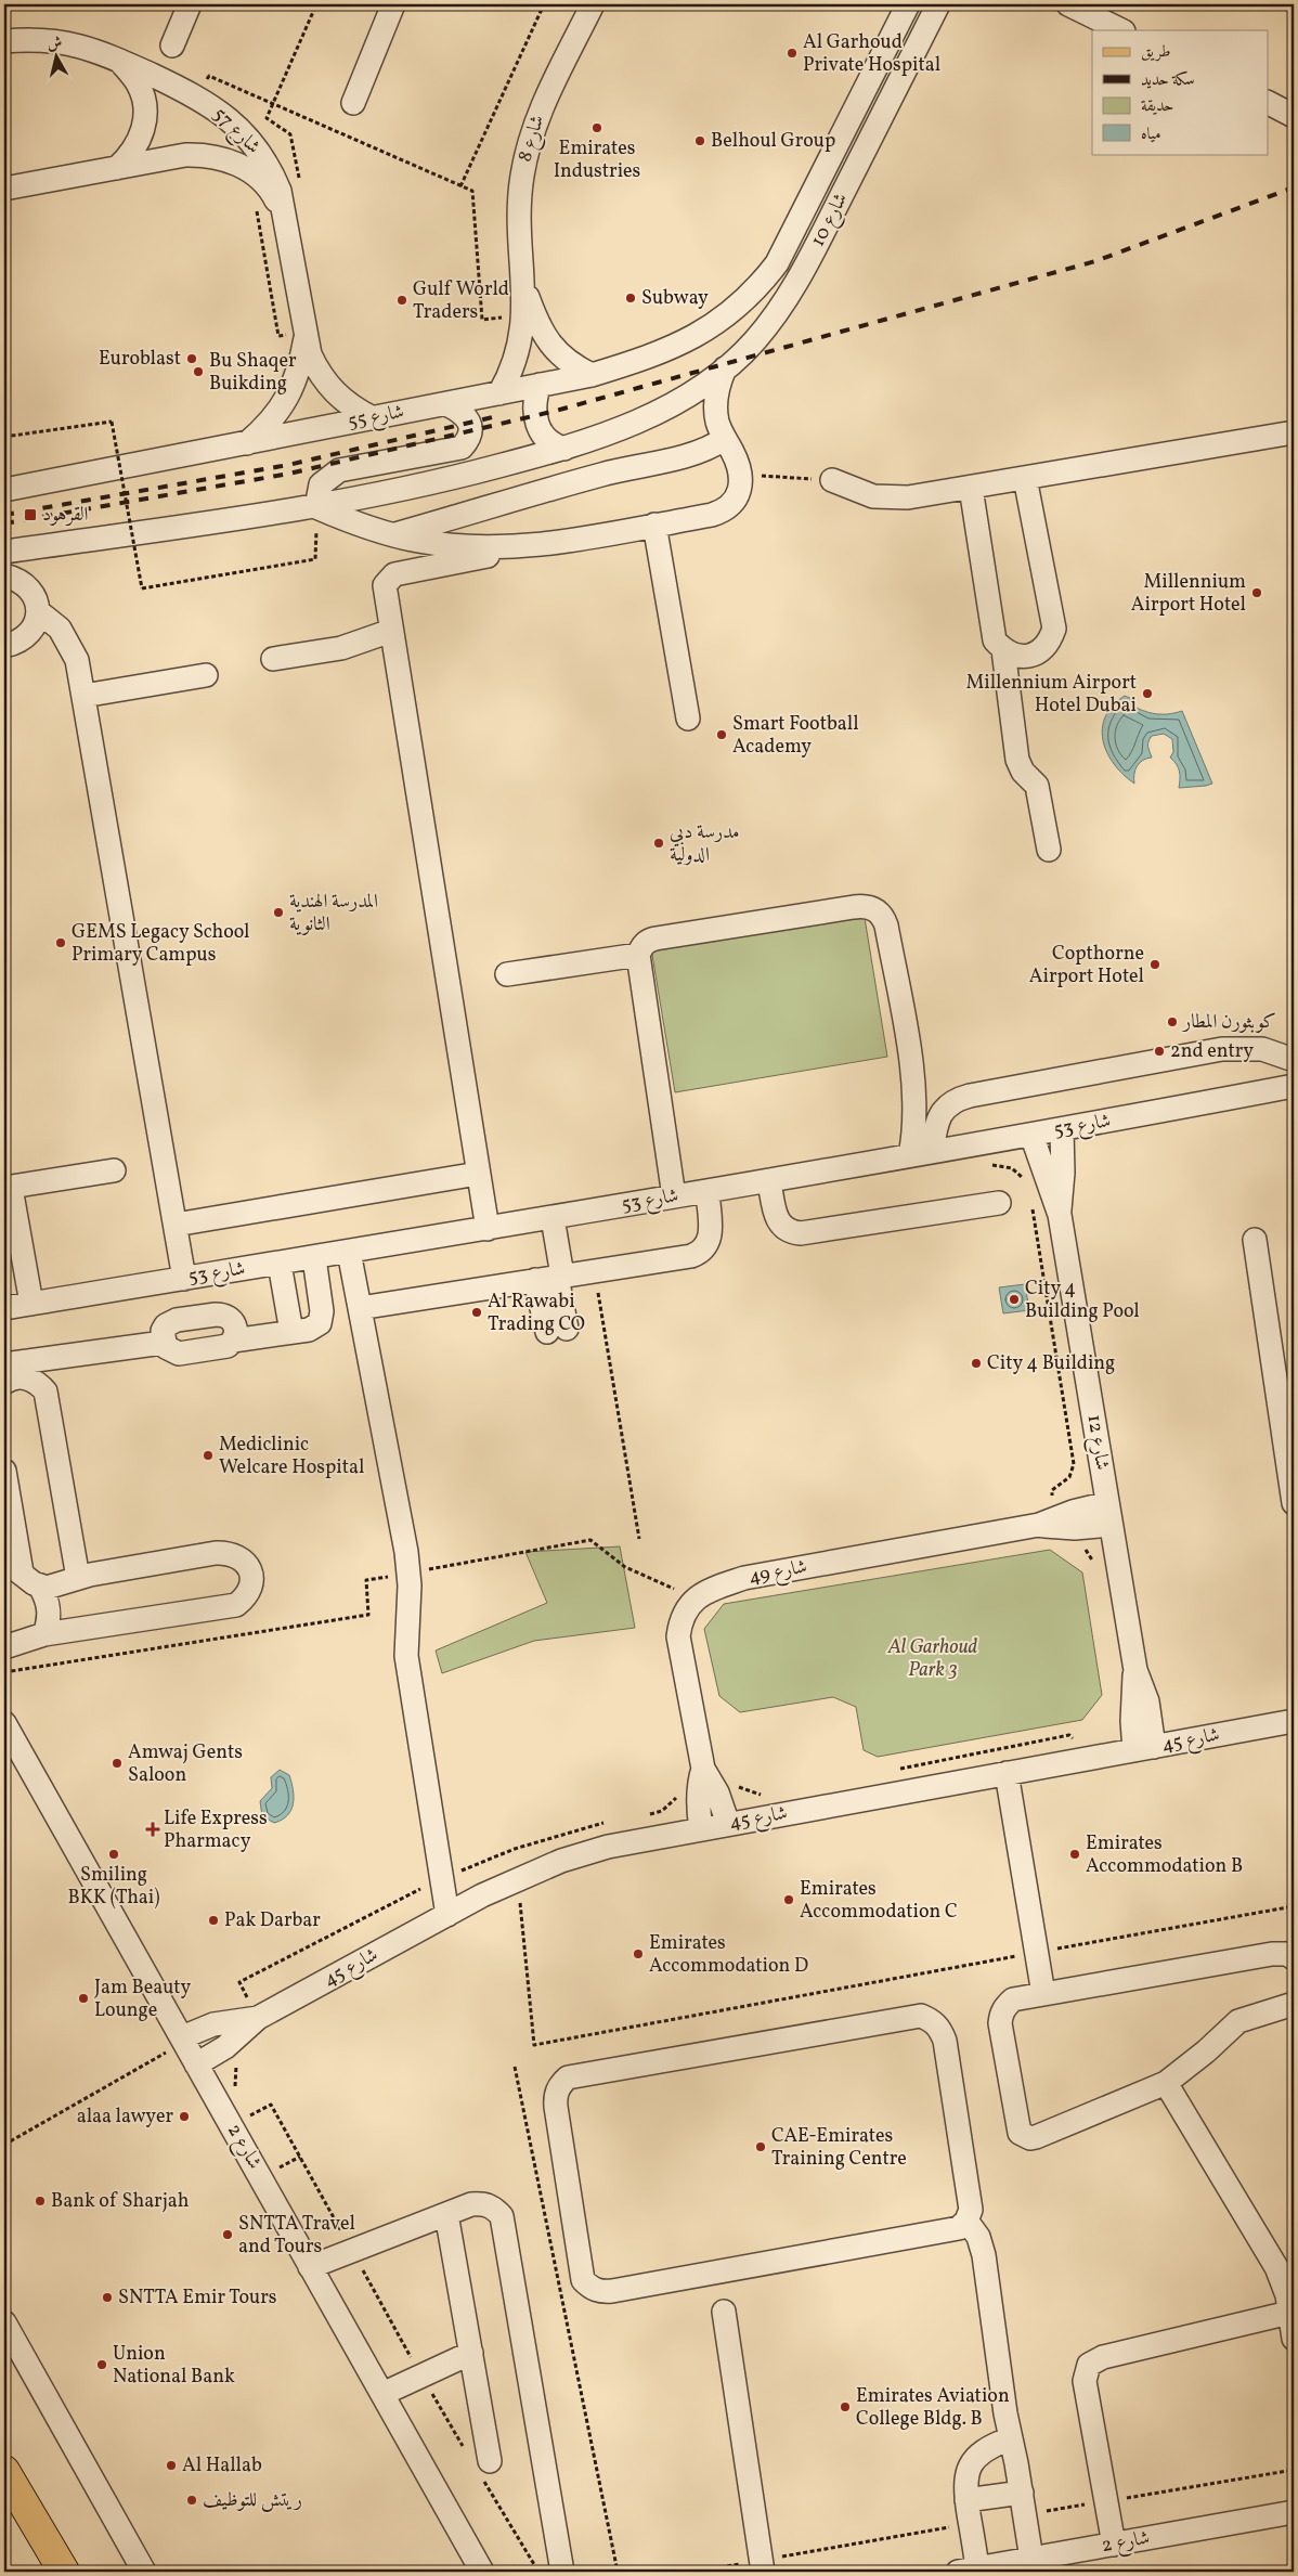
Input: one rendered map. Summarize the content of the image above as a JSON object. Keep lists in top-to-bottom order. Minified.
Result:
{"streets":{"street":["شارع 57","شارع 8","شارع 10","شارع 55","شارع 53","شارع 12","شارع 49","شارع 45","شارع 2"]},"crossings":[["شارع 57","شارع 55"],["شارع 8","شارع 55"],["شارع 10","شارع 55"],["شارع 53","شارع 12"],["شارع 12","شارع 49"],["شارع 12","شارع 45"],["شارع 49","شارع 45"],["شارع 45","شارع 2"]],"parks":["Al Garhoud Park 3"],"places":{"other":["Al Garhoud Private Hospital","Emirates Industries","Belhoul Group","Subway","Gulf World Traders","Euroblast","Bu Shaqer Buikding","Millennium Airport Hotel","Millennium Airport Hotel Dubai","Smart Football Academy","مدرسة دبي الدولية","المدرسة الهندية الثانوية","GEMS Legacy School Primary Campus","Copthorne Airport Hotel","كوبثورن المطار","2nd entry","City 4 Building Pool","Al Rawabi Trading CO","City 4 Building","Mediclinic Welcare Hospital","Amwaj Gents Saloon","Smiling BKK (Thai)","Emirates Accommodation B","Emirates Accommodation C","Pak Darbar","Emirates Accommodation D","Jam Beauty Lounge","alaa lawyer","CAE-Emirates Training Centre","Bank of Sharjah","SNTTA Travel and Tours","SNTTA Emir Tours","Union National Bank","Emirates Aviation College Bldg. B","Al Hallab","ريتش للتوظيف"],"transit":["القرهود"],"health":["Life Express Pharmacy"]},"legend":["طريق","سكة حديد","حديقة","مياه"],"north":"top"}
